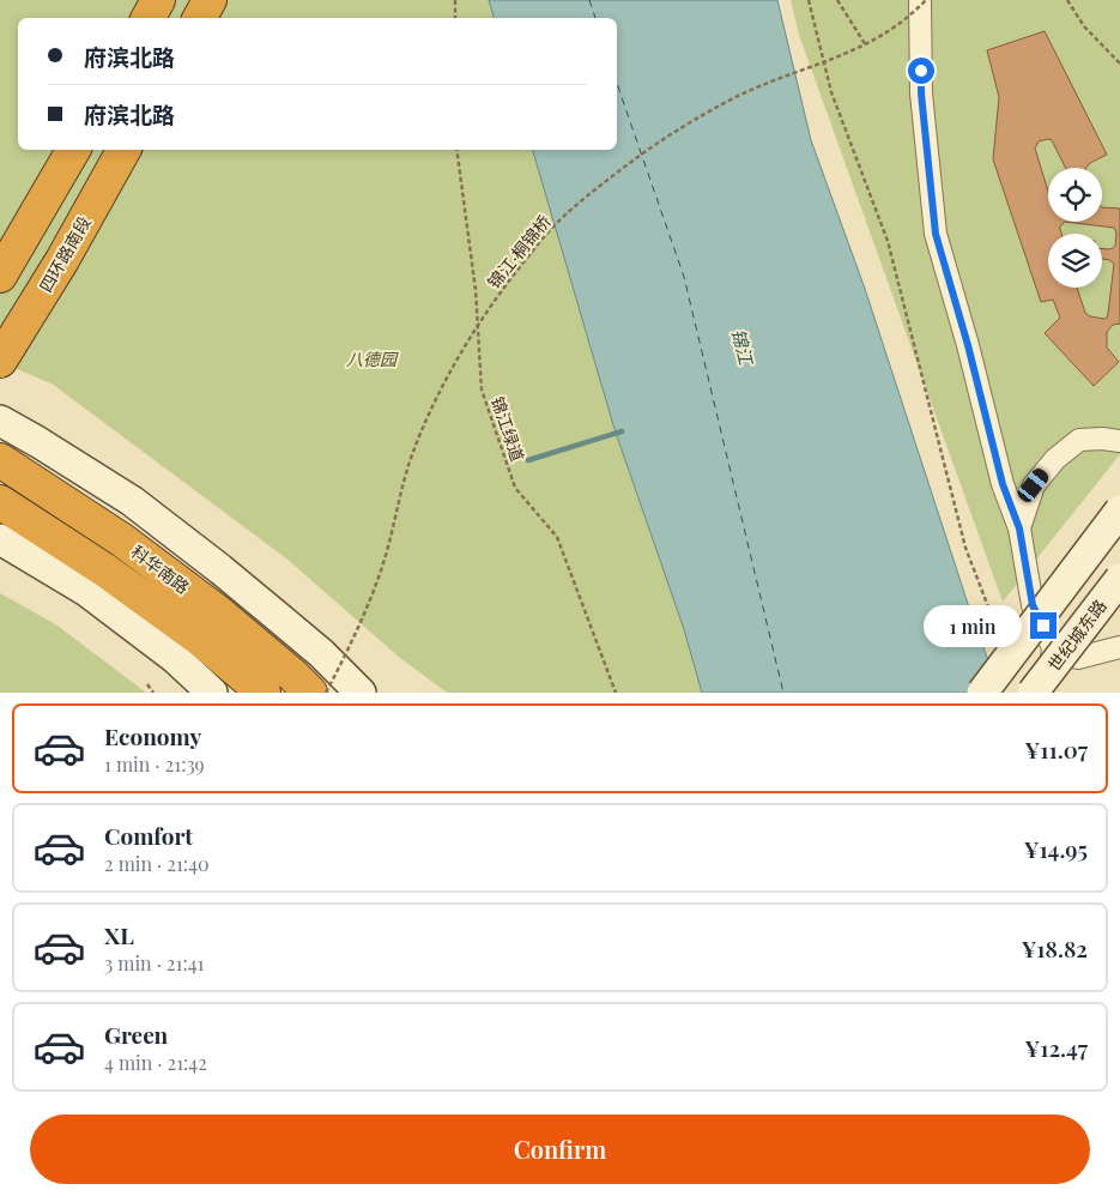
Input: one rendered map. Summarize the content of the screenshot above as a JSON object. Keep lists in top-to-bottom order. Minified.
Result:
{"streets":{"highway":["四环路南段","科华南路"],"main road":["世纪城东路"],"path":["锦江·桐锦桥","锦江绿道"]},"water":["锦江"],"parks":["八德园"],"page":{"banner":["府滨北路","府滨北路"],"bubble":"1 min","list":[{"name":"Economy","note":"1 min · 21:39","value":"¥11.07"},{"name":"Comfort","note":"2 min · 21:40","value":"¥14.95"},{"name":"XL","note":"3 min · 21:41","value":"¥18.82"},{"name":"Green","note":"4 min · 21:42","value":"¥12.47"}],"buttons":"Confirm"}}
